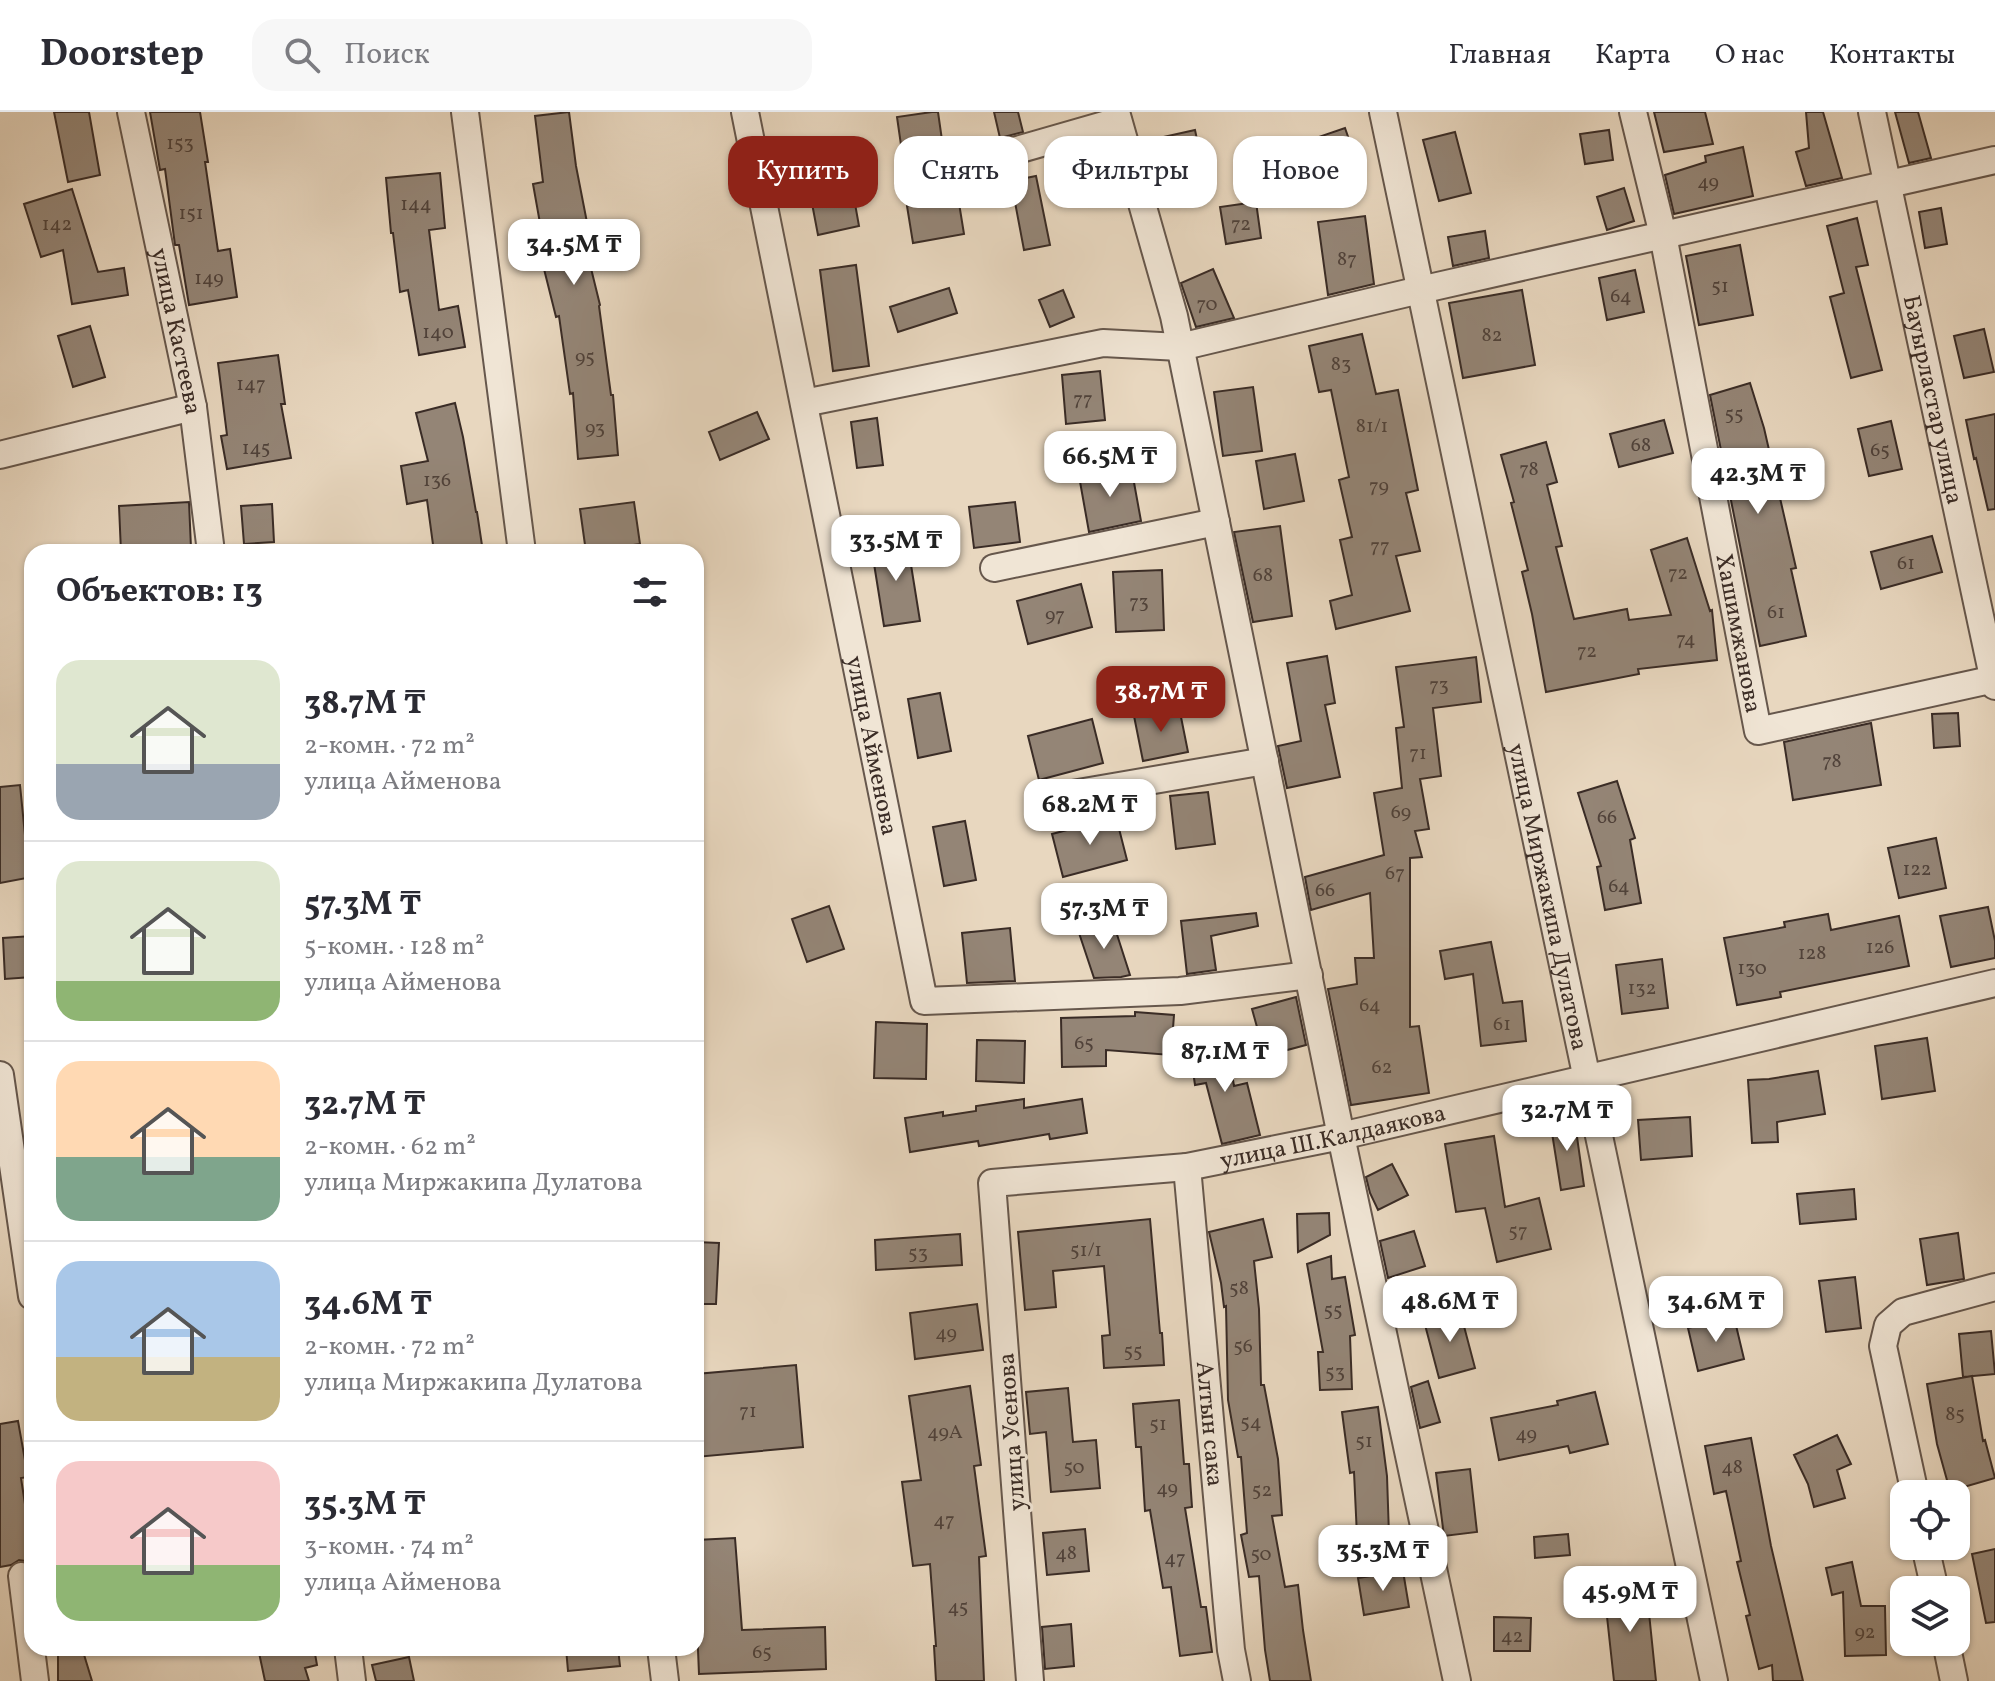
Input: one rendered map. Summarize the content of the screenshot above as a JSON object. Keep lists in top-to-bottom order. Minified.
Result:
{"streets":{"street":["улица Кастеева","Бауырластар улица","Хашимжанова","улица Айменова","улица Миржакипа Дулатова","улица Ш.Калдаякова","Алтын сака","улица Усенова"]},"crossings":[["Бауырластар улица","Хашимжанова"],["улица Миржакипа Дулатова","улица Ш.Калдаякова"],["улица Ш.Калдаякова","Алтын сака"],["улица Ш.Калдаякова","улица Усенова"]],"house_numbers":["153","49","144","151","142","72","87","149","51","64","70","140","82","95","83","147","77","55","81/1","93","68","145","65","78","136","79","77","61","72","68","73","61","97","74","72","73","71","78","69","66","122","67","64","66","126","128","130","132","64","61","65","62","57","51/1","53","58","55","49","56","55","53","71","85","54","51","49А","49","51","50","48","49","52","47","48","50","47","45","92","42","65"],"page":{"header":"Doorstep","search":"Поиск","nav":["Главная","Карта","О нас","Контакты"],"chip":["Купить","Снять","Фильтры","Новое"],"price":["34.5M ₸","66.5M ₸","42.3M ₸","33.5M ₸","38.7M ₸","68.2M ₸","57.3M ₸","87.1M ₸","32.7M ₸","48.6M ₸","34.6M ₸","35.3M ₸","45.9M ₸"],"heading":"Объектов: 13","list":[{"name":"38.7M ₸","note":"2-комн. · 72 m² · улица Айменова"},{"name":"57.3M ₸","note":"5-комн. · 128 m² · улица Айменова"},{"name":"32.7M ₸","note":"2-комн. · 62 m² · улица Миржакипа Дулатова"},{"name":"34.6M ₸","note":"2-комн. · 72 m² · улица Миржакипа Дулатова"},{"name":"35.3M ₸","note":"3-комн. · 74 m² · улица Айменова"}]}}
